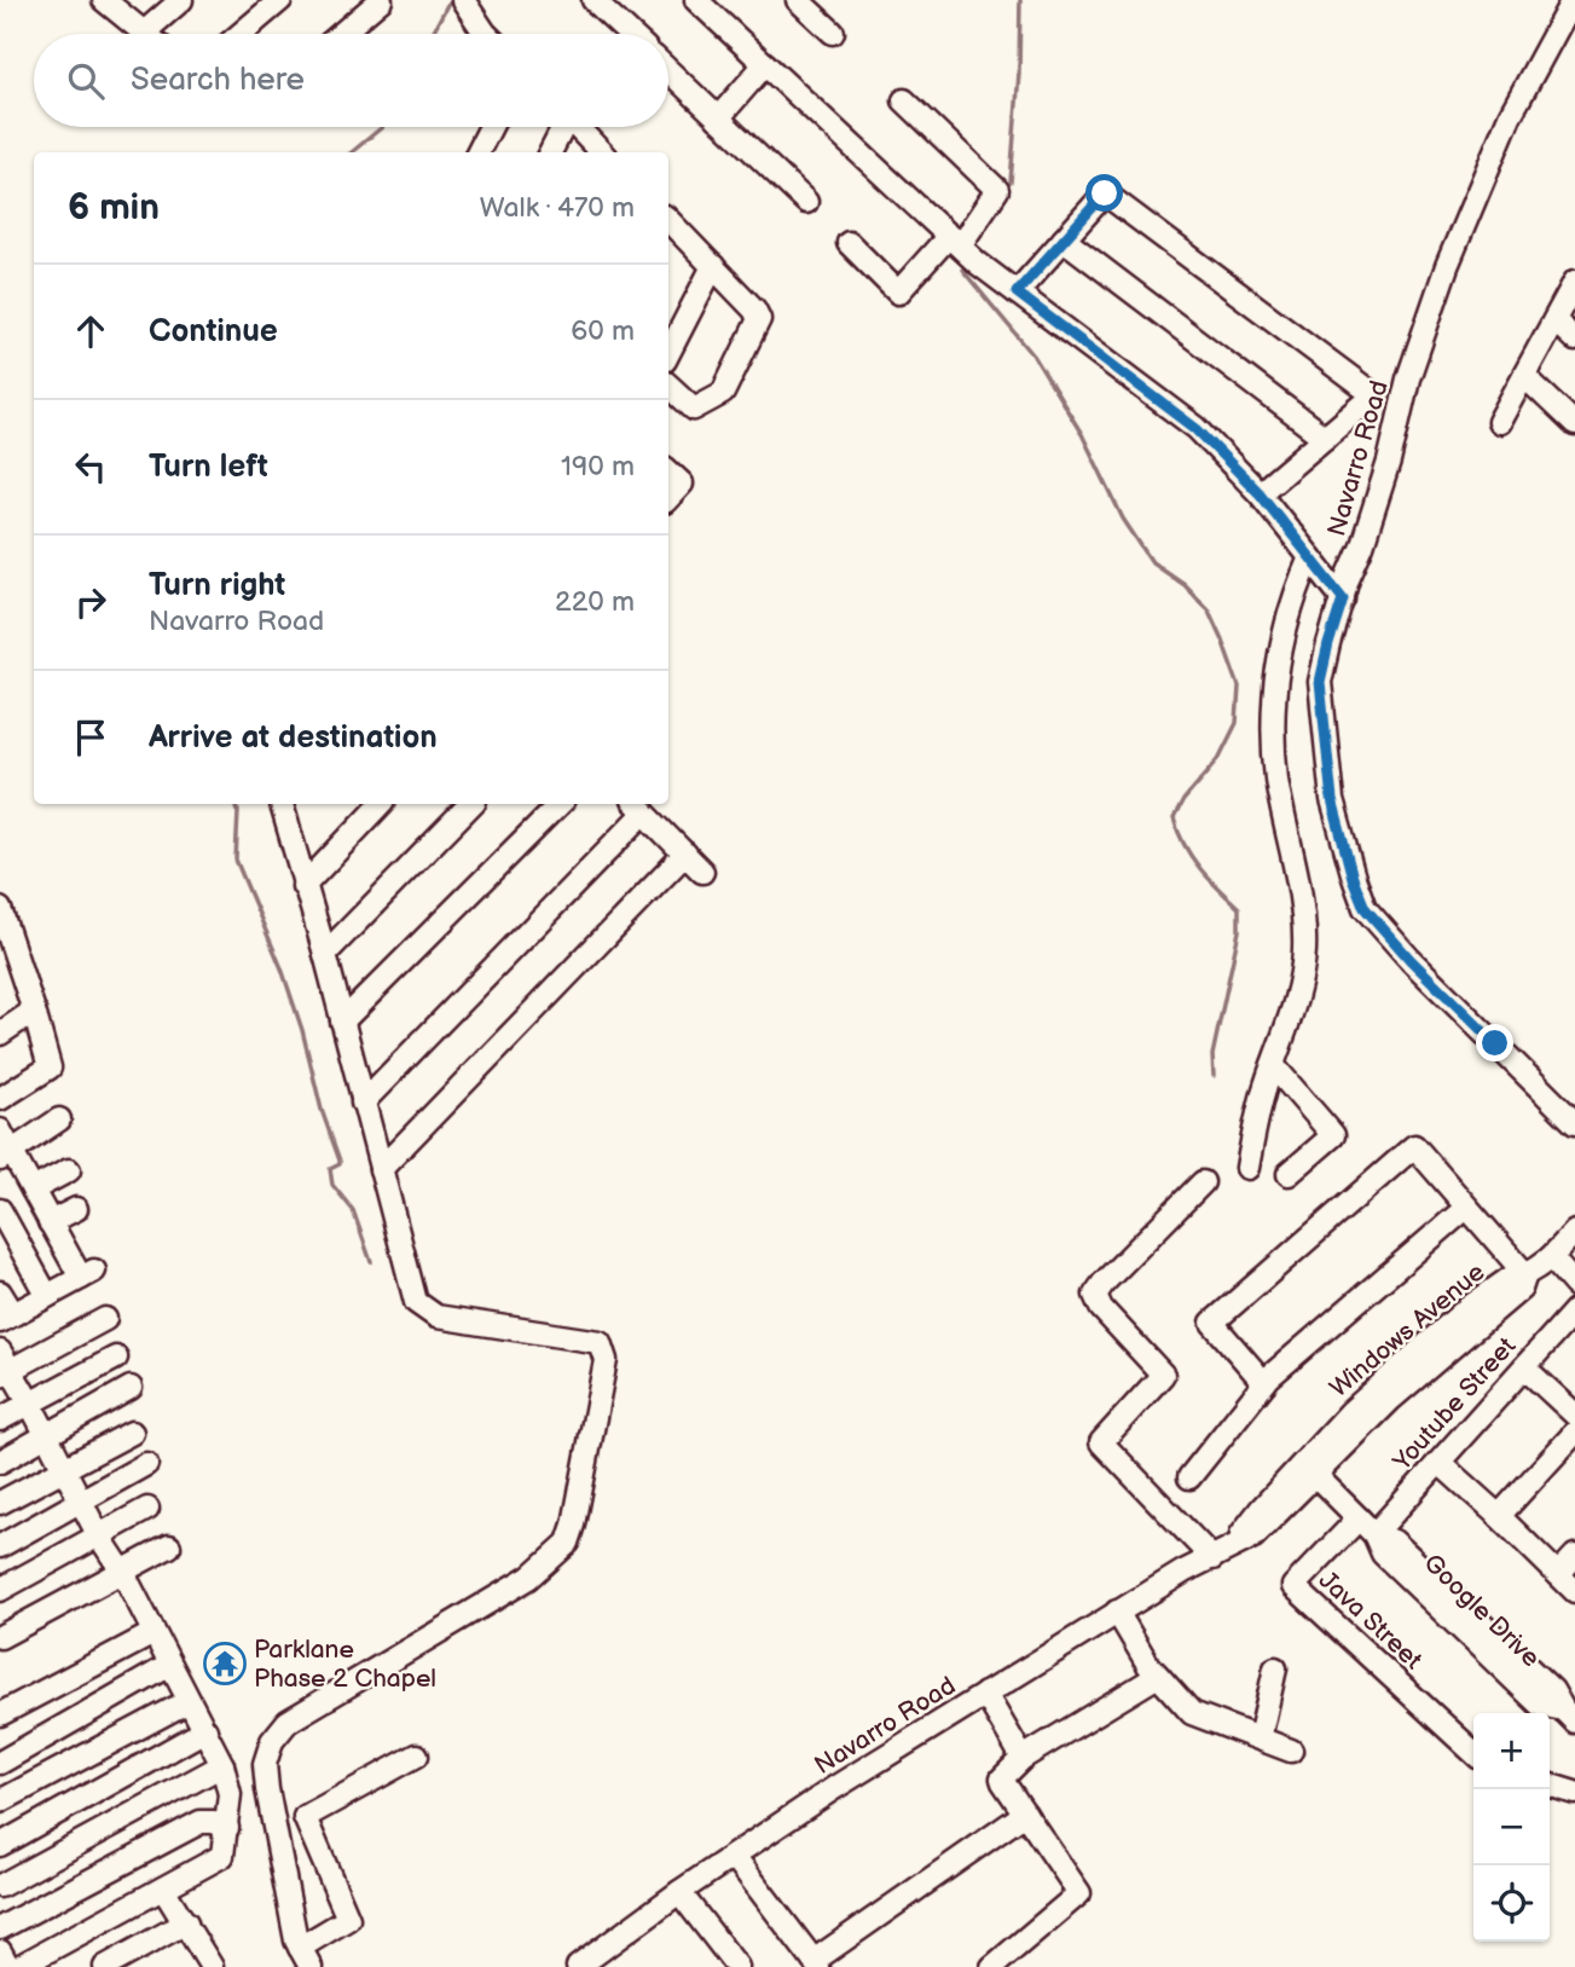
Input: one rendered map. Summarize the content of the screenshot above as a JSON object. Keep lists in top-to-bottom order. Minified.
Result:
{"streets":{"street":["Navarro Road","Windows Avenue","Youtube Street","Google Drive","Java Street"]},"crossings":[["Navarro Road","Windows Avenue"],["Windows Avenue","Google Drive"],["Youtube Street","Google Drive"],["Google Drive","Java Street"]],"places":{"temple":["Parklane Phase 2 Chapel"]},"page":{"search":"Search here","heading":["6 min","Walk · 470 m"],"list":[["Continue","60 m"],["Turn left","190 m"],["Turn right","Navarro Road","220 m"],"Arrive at destination"],"map_buttons":["+","−"]}}
